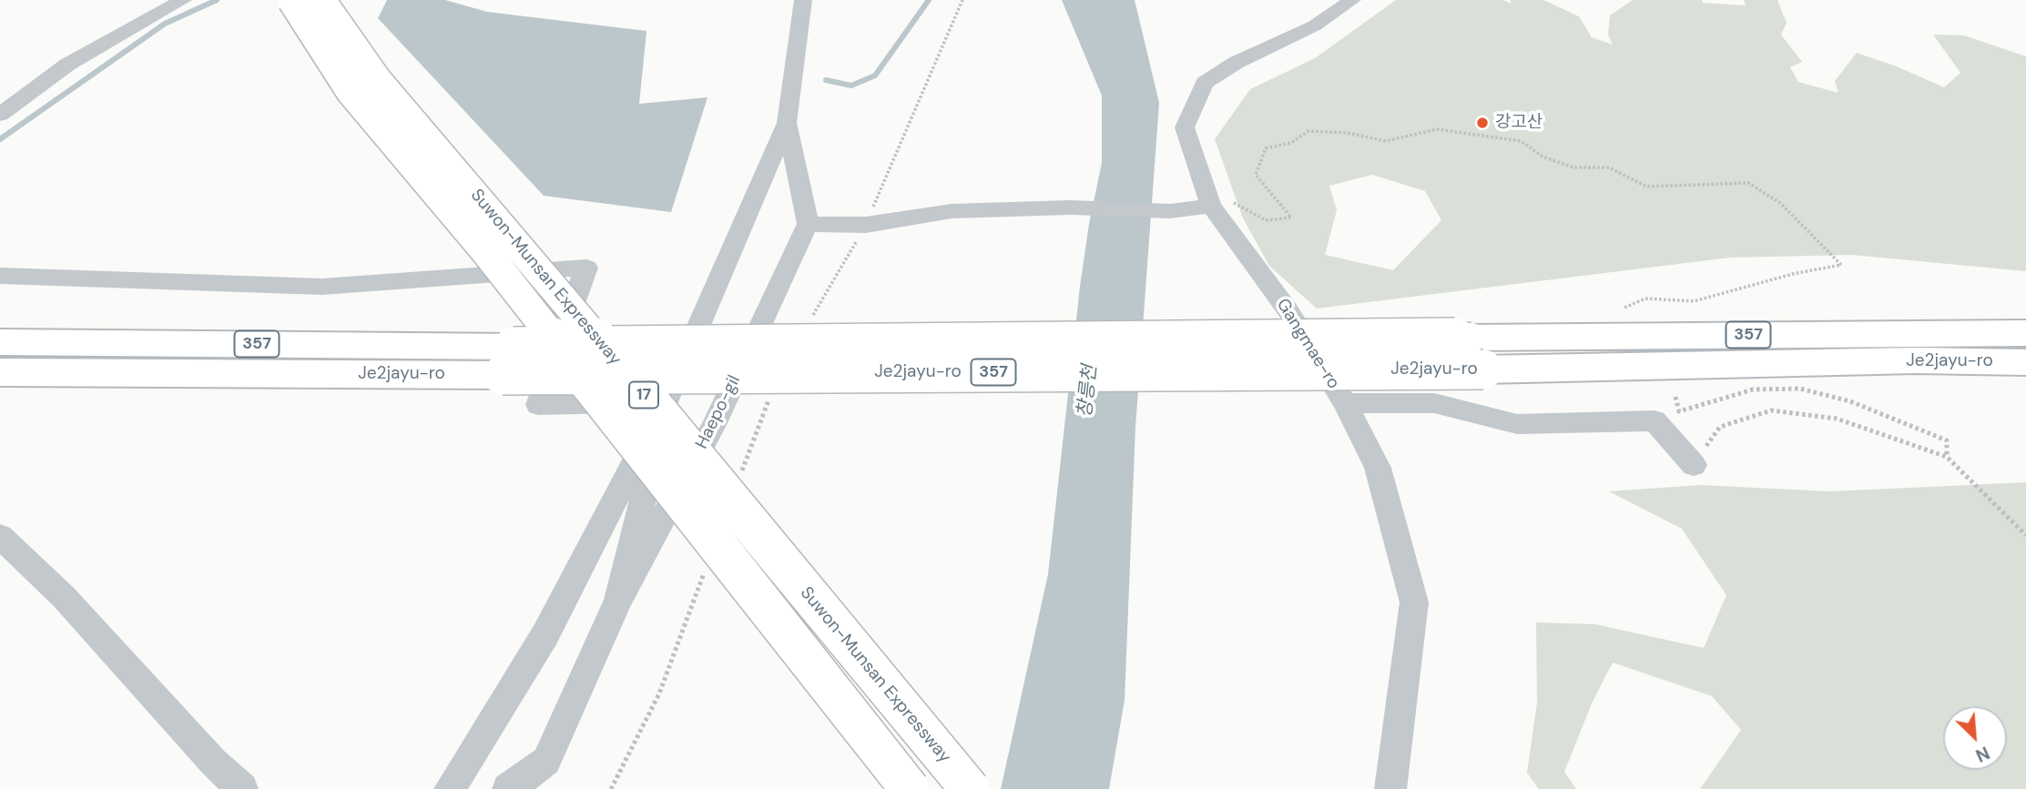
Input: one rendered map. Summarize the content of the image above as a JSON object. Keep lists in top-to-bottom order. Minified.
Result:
{"streets":{"highway":["Suwon-Munsan Expressway","357","Je2jayu-ro","17"],"street":["Gangmae-ro","Haepo-gil"]},"water":["창릉천"],"places":["강고산"],"north":"bottom right"}
